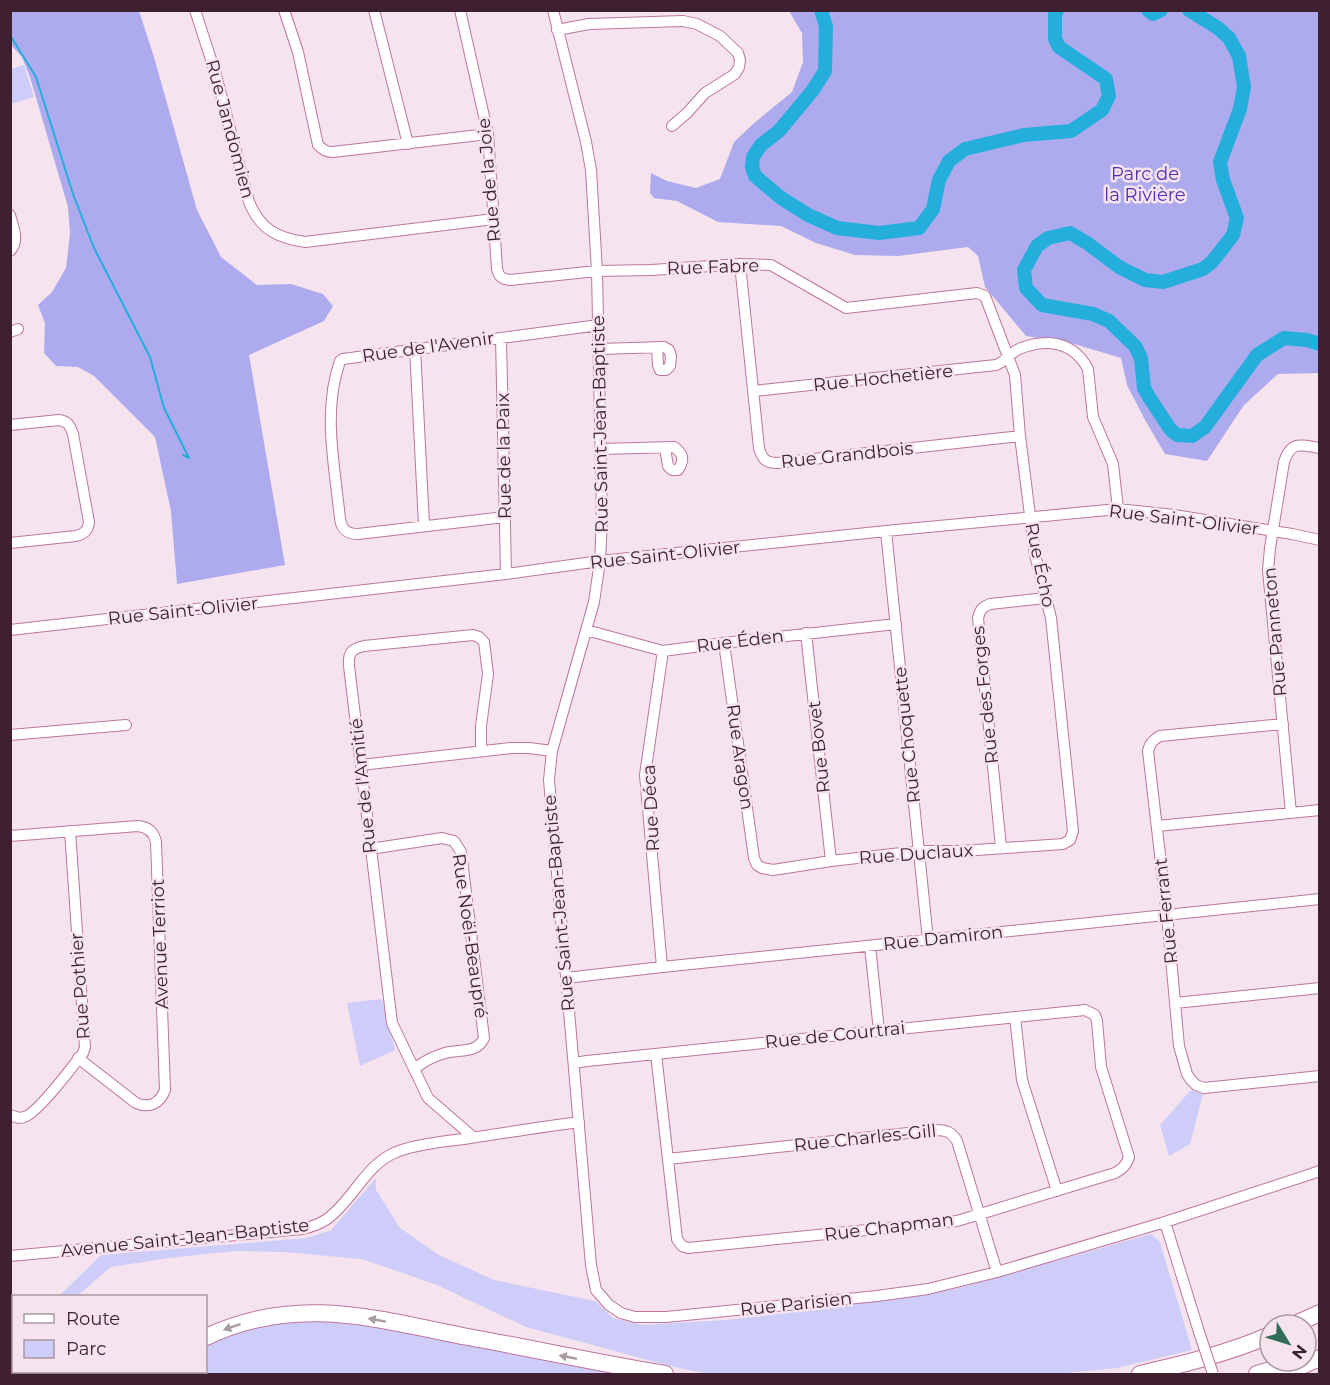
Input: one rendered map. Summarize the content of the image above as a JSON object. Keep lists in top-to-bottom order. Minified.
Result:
{"streets":{"street":["Rue Jandomien","Rue de la Joie","Rue Fabre","Rue de l'Avenir","Rue Hochetière","Rue Saint-Jean-Baptiste","Rue Grandbois","Rue de la Paix","Rue Saint-Olivier","Rue Écho","Rue Panneton","Rue Éden","Rue des Forges","Rue Choquette","Rue Bovet","Rue Aragon","Rue de l'Amitié","Rue Déca","Rue Duclaux","Rue Ferrant","Rue Noël-Beaupré","Rue Damiron","Avenue Terriot","Rue Pothier","Rue de Courtrai","Rue Charles-Gill","Rue Chapman","Avenue Saint-Jean-Baptiste","Rue Parisien"]},"crossings":[["Rue Jandomien","Rue de la Joie"],["Rue de la Joie","Rue Fabre"],["Rue Fabre","Rue Saint-Jean-Baptiste"],["Rue Fabre","Rue Grandbois"],["Rue Fabre","Rue Écho"],["Rue de l'Avenir","Rue Saint-Jean-Baptiste"],["Rue de l'Avenir","Rue de la Paix"],["Rue Hochetière","Rue Grandbois"],["Rue Hochetière","Rue Saint-Olivier"],["Rue Hochetière","Rue Écho"],["Rue Saint-Jean-Baptiste","Rue Saint-Olivier"],["Rue Saint-Jean-Baptiste","Rue Éden"],["Rue Saint-Jean-Baptiste","Rue Damiron"],["Rue Saint-Jean-Baptiste","Rue de Courtrai"],["Rue Saint-Jean-Baptiste","Avenue Saint-Jean-Baptiste"],["Rue Saint-Jean-Baptiste","Rue Parisien"],["Rue Grandbois","Rue Écho"],["Rue de la Paix","Rue Saint-Olivier"],["Rue Saint-Olivier","Rue Écho"],["Rue Saint-Olivier","Rue Panneton"],["Rue Saint-Olivier","Rue Choquette"],["Rue Écho","Rue des Forges"],["Rue Écho","Rue Duclaux"],["Rue Panneton","Rue Ferrant"],["Rue Éden","Rue Choquette"],["Rue Éden","Rue Bovet"],["Rue Éden","Rue Aragon"],["Rue Éden","Rue Déca"],["Rue des Forges","Rue Duclaux"],["Rue Choquette","Rue Duclaux"],["Rue Choquette","Rue Damiron"],["Rue Bovet","Rue Duclaux"],["Rue Aragon","Rue Duclaux"],["Rue de l'Amitié","Rue Noël-Beaupré"],["Rue de l'Amitié","Avenue Saint-Jean-Baptiste"],["Rue Déca","Rue Damiron"],["Rue Ferrant","Rue Damiron"],["Avenue Terriot","Rue Pothier"],["Rue de Courtrai","Rue Chapman"],["Rue Charles-Gill","Rue Chapman"],["Rue Charles-Gill","Rue Parisien"],["Avenue Saint-Jean-Baptiste","Rue Parisien"]],"parks":["Parc de la Rivière"],"legend":["Route","Parc"],"north":"bottom right"}
